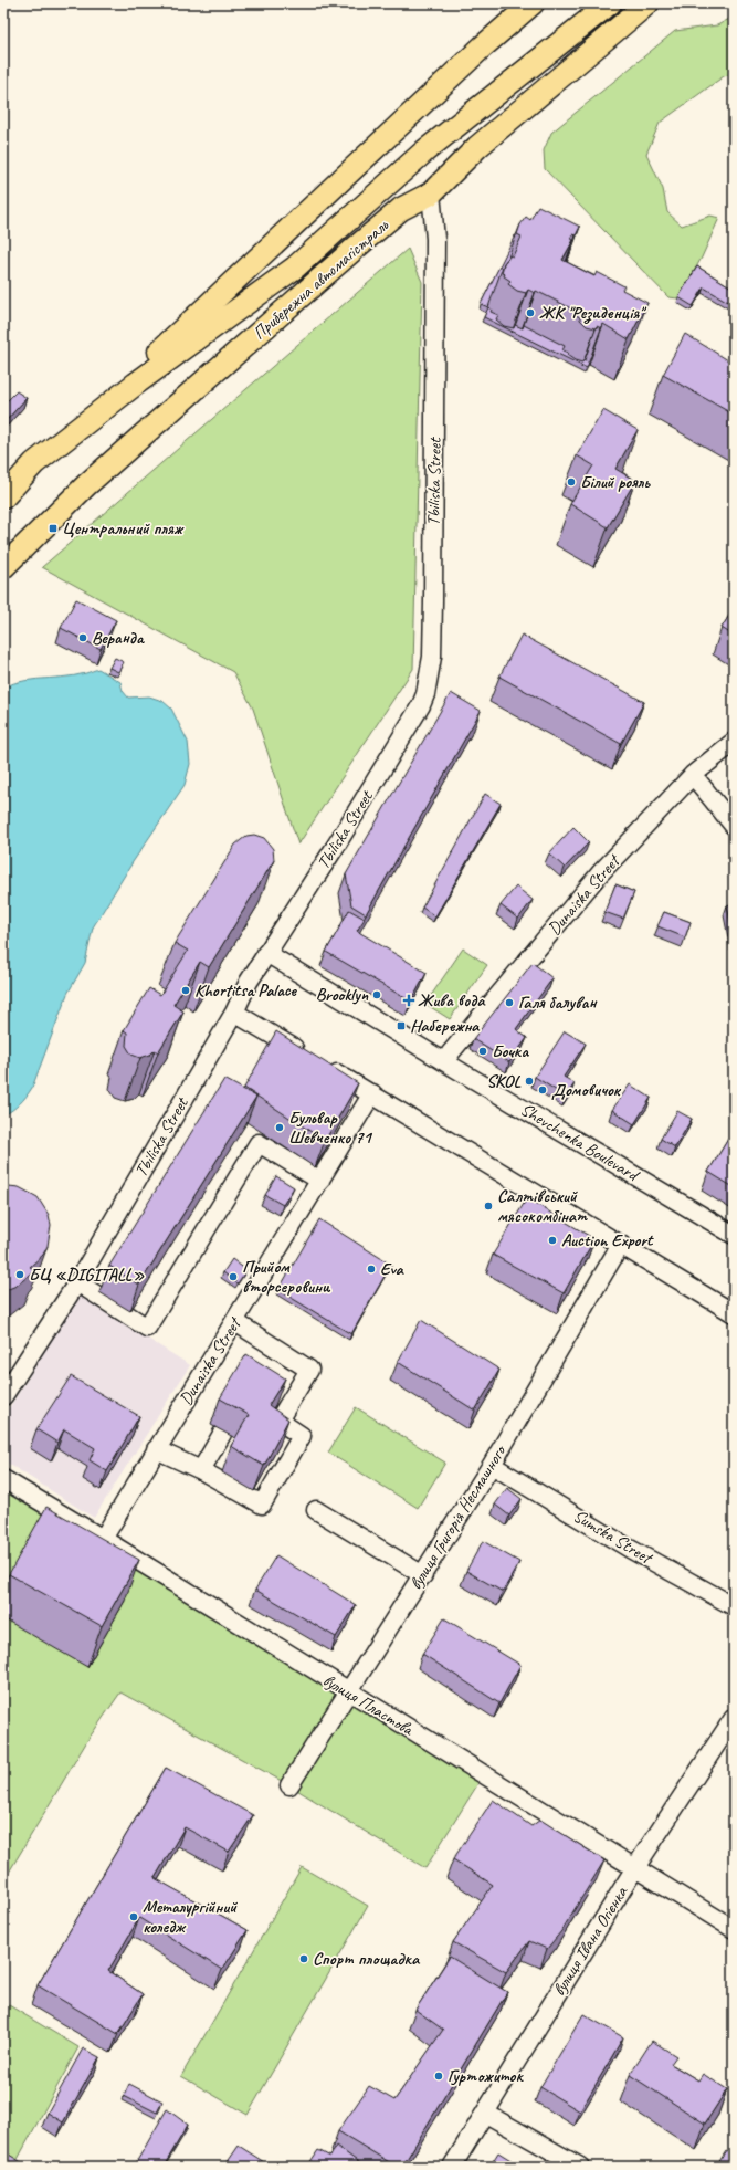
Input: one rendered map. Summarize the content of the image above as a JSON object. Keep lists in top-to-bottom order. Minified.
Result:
{"streets":{"main road":["Прибережна автомагістраль"],"street":["Tbiliska Street","Dunaiska Street","Shevchenka Boulevard","вулиця Григорія Несмашного","Sumska Street","вулиця Пластова","вулиця Івана Огієнка"]},"crossings":[["Прибережна автомагістраль","Tbiliska Street"],["Tbiliska Street","Shevchenka Boulevard"],["Dunaiska Street","Shevchenka Boulevard"],["Dunaiska Street","вулиця Пластова"],["вулиця Григорія Несмашного","Sumska Street"],["вулиця Григорія Несмашного","вулиця Пластова"],["вулиця Пластова","вулиця Івана Огієнка"]],"places":{"other":["ЖК \"Резиденція\"","Білий рояль","Веранда","Khortitsa Palace","Brooklyn","Галя балуван","Бочка","SKOL","Домовичок","Бульвар Шевченко 71","Салтівський мясокомбінат","Auction Export","Eva","БЦ «DIGITALL»","Прийом вторсеровини","Металургійний коледж","Спорт площадка","Гуртожиток"],"transit":["Центральний пляж","Набережна"],"health":["Жива вода"]}}
